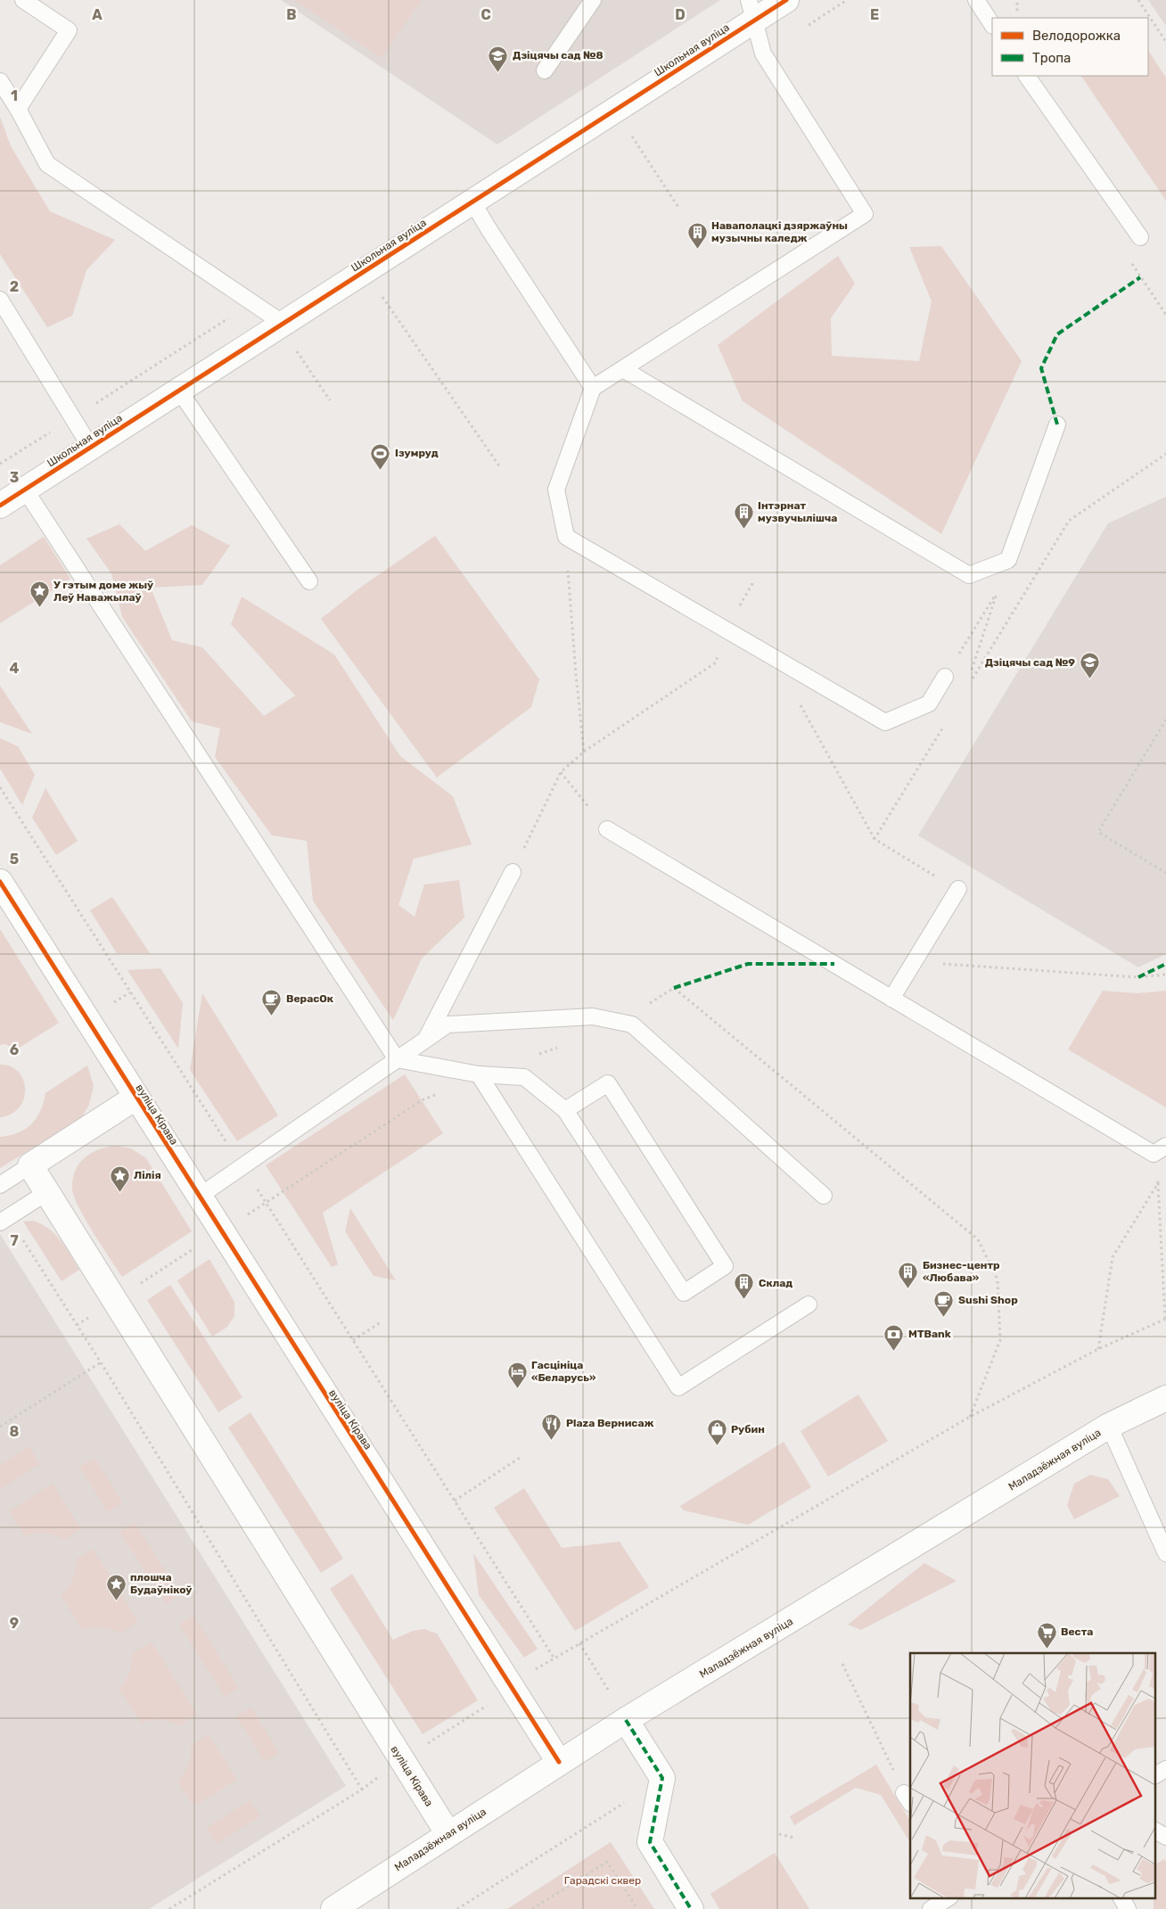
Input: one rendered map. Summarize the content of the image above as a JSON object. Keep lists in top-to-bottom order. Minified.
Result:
{"streets":{"street":["Школьная вуліца","вуліца Кірава","Маладзёжная вуліца"]},"crossings":[["вуліца Кірава","Маладзёжная вуліца"]],"parks":["Гарадскі сквер"],"places":{"school or university":["Дзіцячы сад №8","Дзіцячы сад №9"],"building":["Наваполацкі дзяржаўны музычны каледж","Інтэрнат музвучылішча","Бизнес-центр «Любава»","Склад"],"sports":["Ізумруд"],"place":["У гэтым доме жыў Леў Наважылаў","Лілія","плошча Будаўнікоў"],"cafe":["ВерасОк","Sushi Shop"],"bank":["MTBank"],"hotel":["Гасцініца «Беларусь»"],"restaurant":["Plaza Вернисаж"],"shop":["Рубин"],"supermarket":["Веста"]},"legend":["Велодорожка","Тропа"],"grid":{"columns":["A","B","C","D","E"],"rows":["1","2","3","4","5","6","7","8","9"]}}
